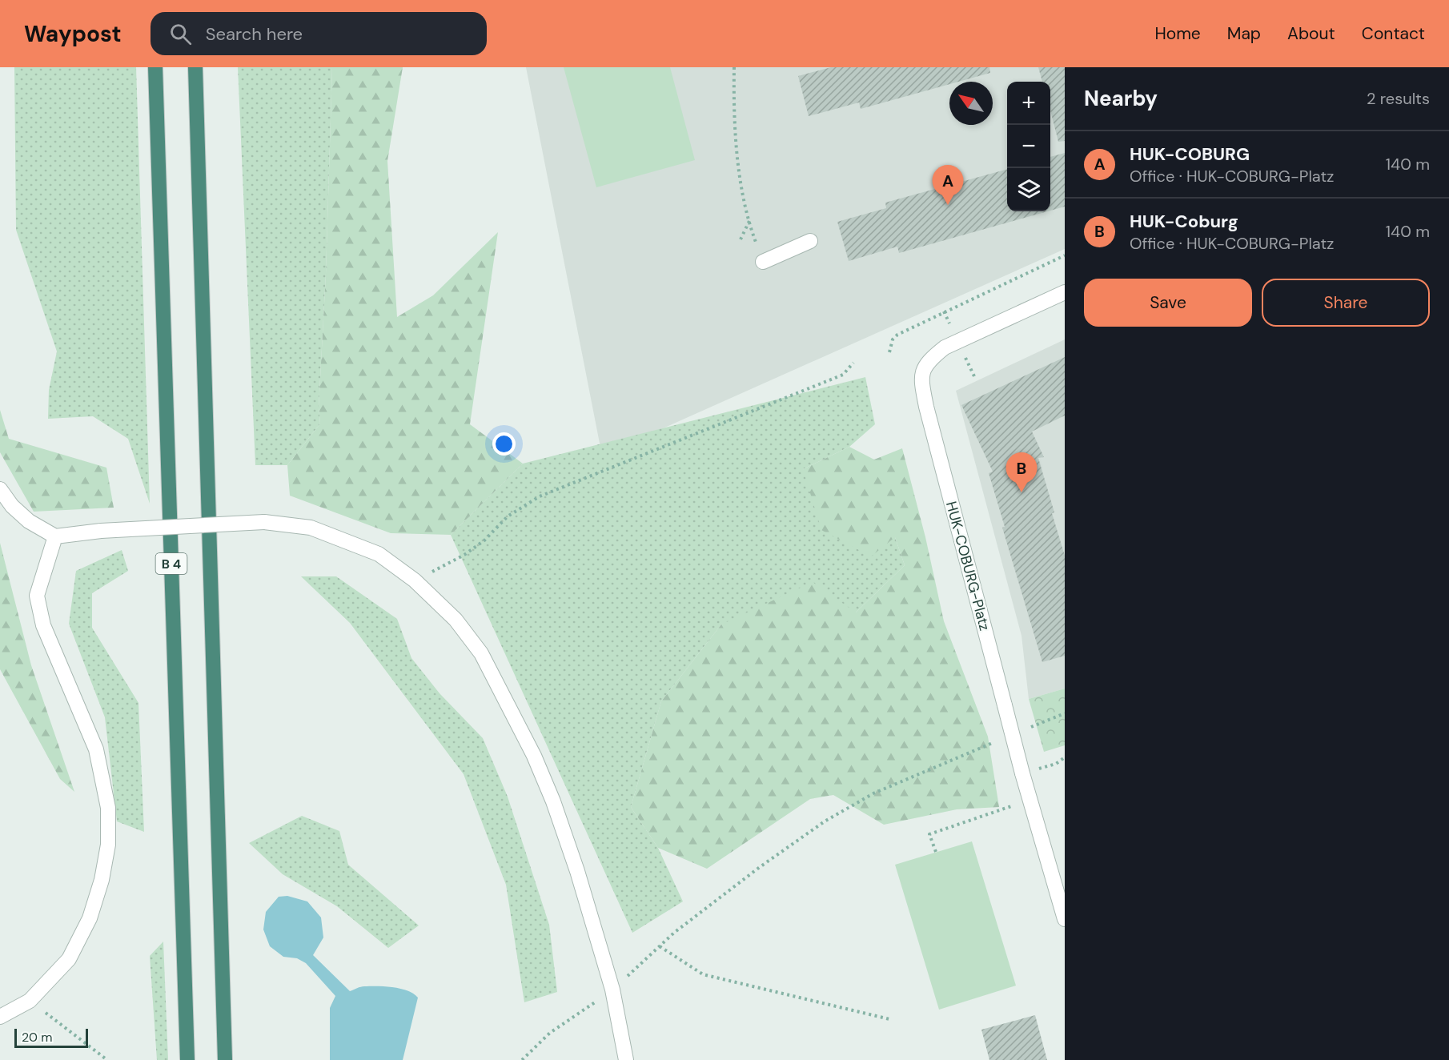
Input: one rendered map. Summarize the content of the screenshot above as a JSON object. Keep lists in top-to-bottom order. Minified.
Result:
{"streets":{"highway":["B 4"],"street":["HUK-COBURG-Platz"]},"scale_bar":"20 m","north":"top left","page":{"header":"Waypost","search":"Search here","nav":["Home","Map","About","Contact"],"heading":["Nearby","2 results"],"map_buttons":["+","−"],"list":[{"mark":"A","name":"HUK-COBURG","note":"Office · HUK-COBURG-Platz","value":"140 m"},{"mark":"B","name":"HUK-Coburg","note":"Office · HUK-COBURG-Platz","value":"140 m"}],"pins":["A","B"],"buttons":["Save","Share"],"scale":"20 m"}}
